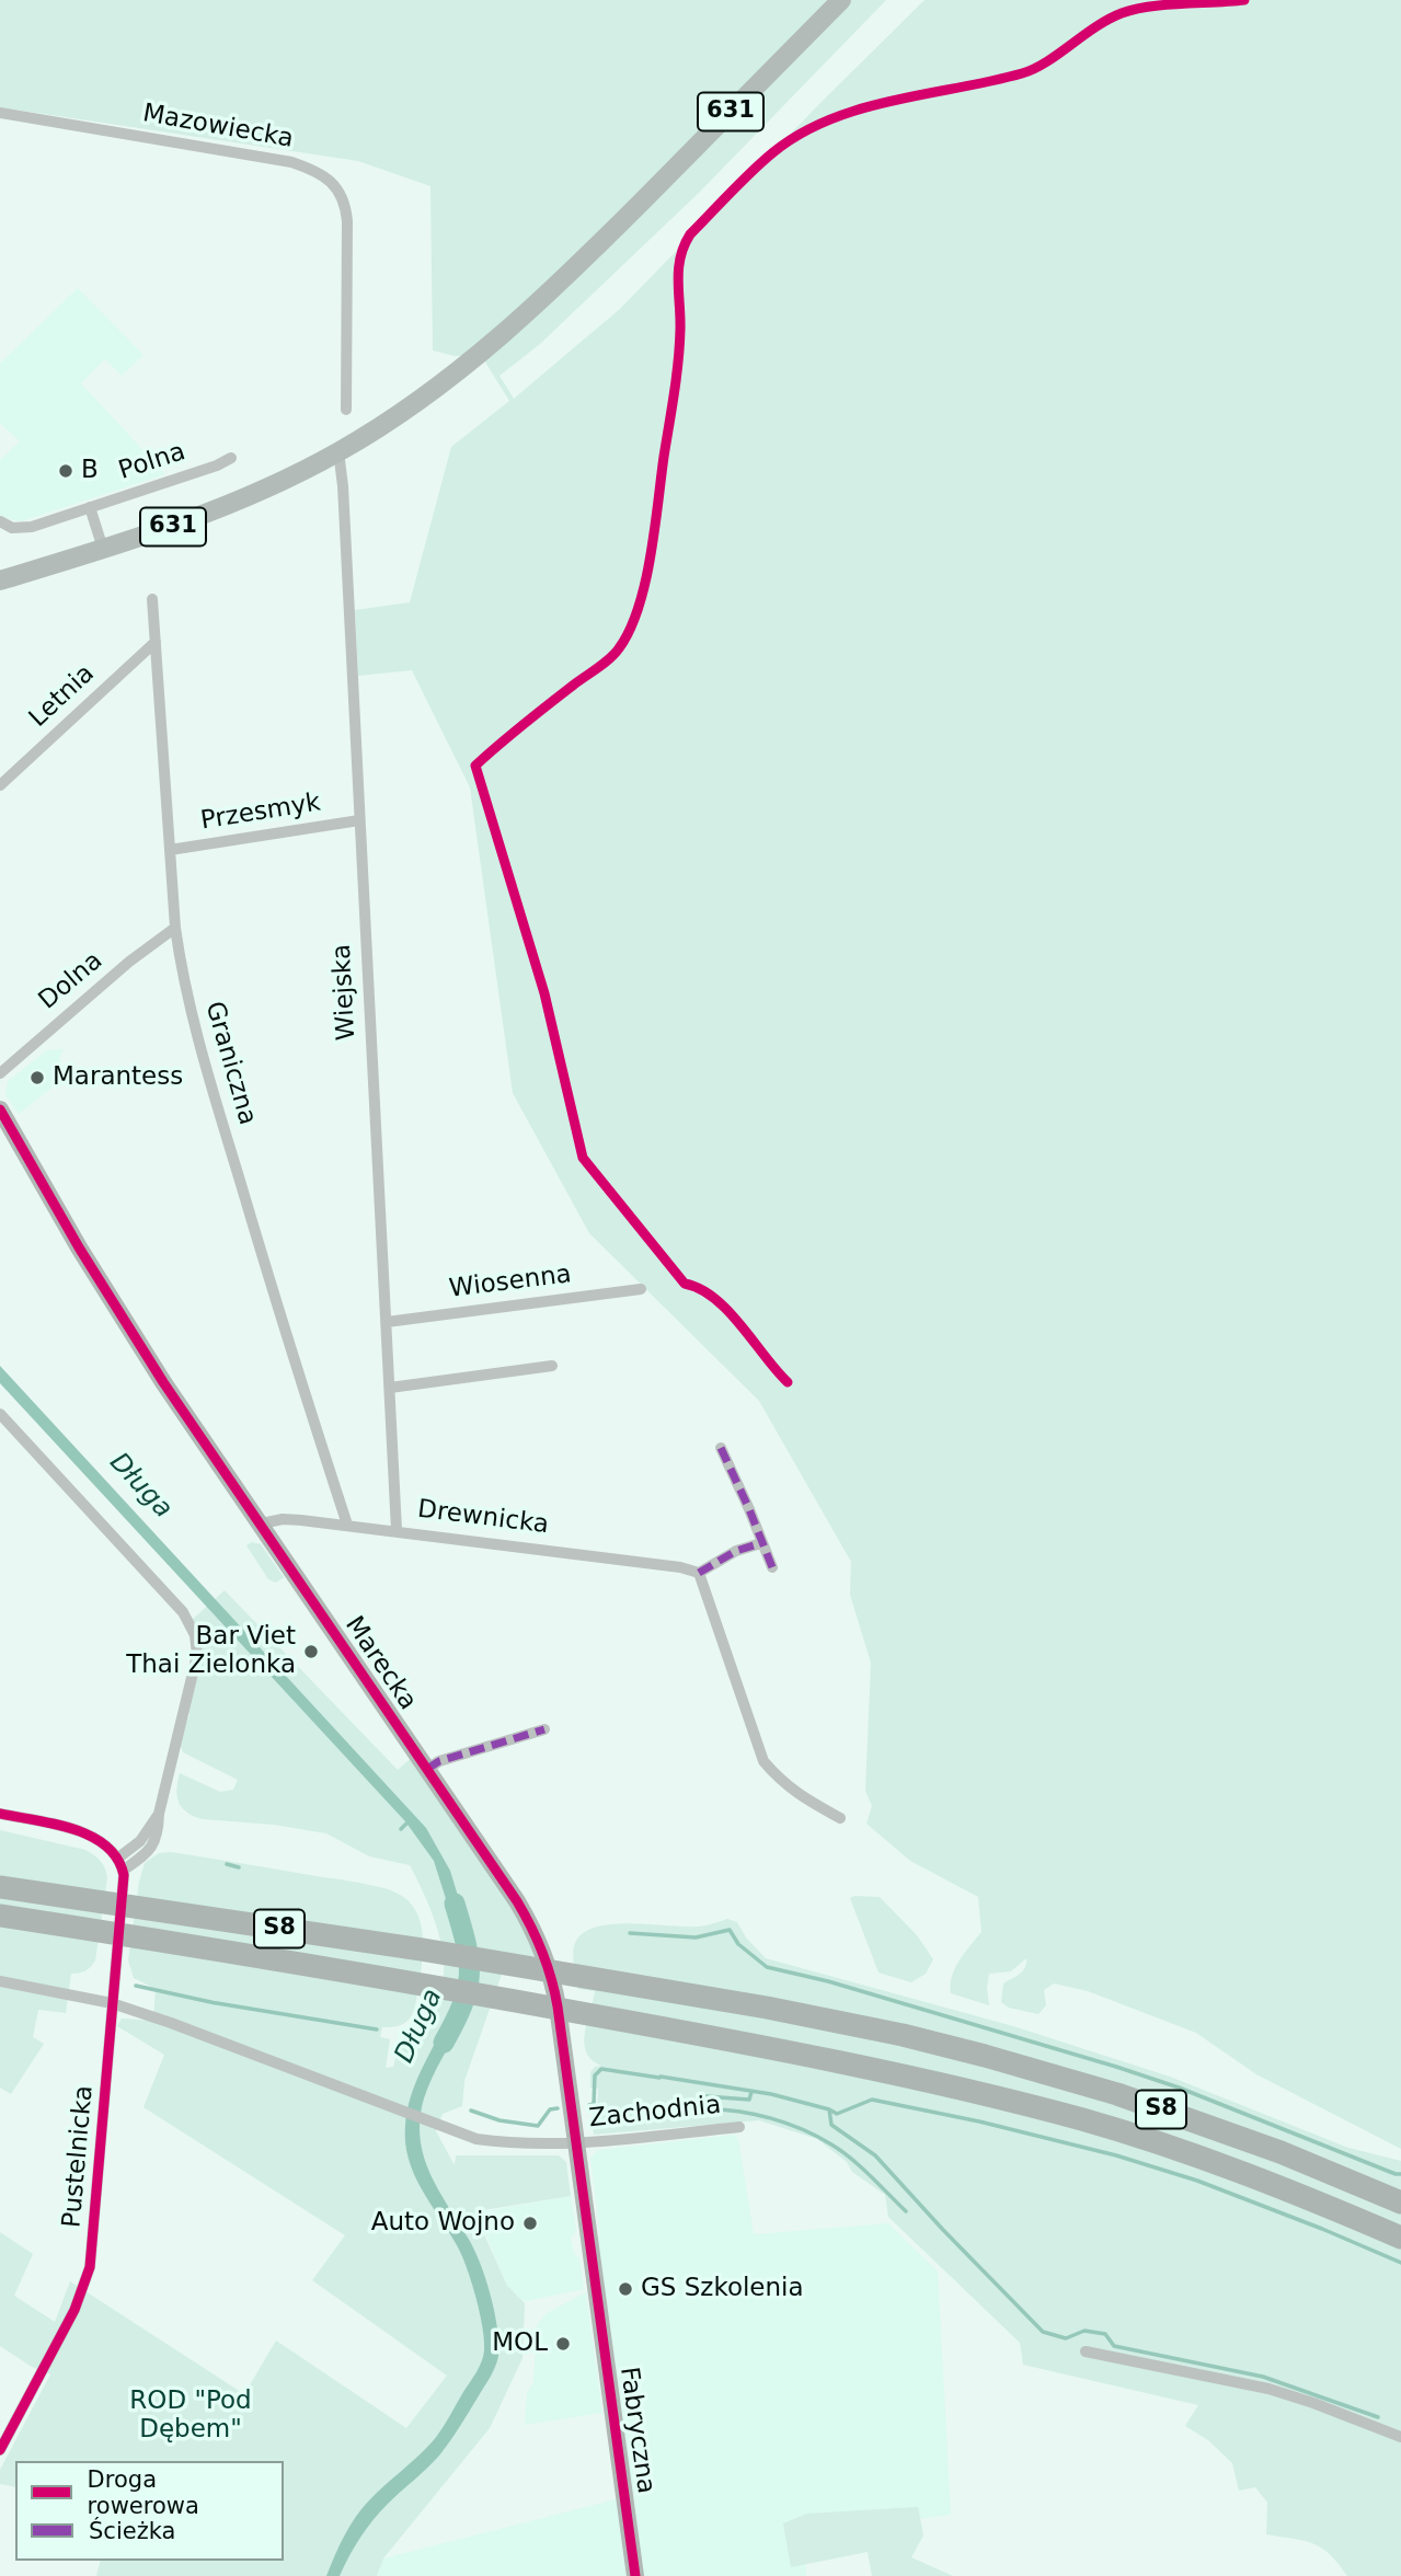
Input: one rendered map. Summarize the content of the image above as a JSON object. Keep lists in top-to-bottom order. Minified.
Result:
{"streets":{"highway":["S8"],"main road":["631"],"street":["Mazowiecka","Polna","Letnia","Przesmyk","Dolna","Wiejska","Graniczna","Wiosenna","Drewnicka","Marecka","Zachodnia","Pustelnicka","Fabryczna"]},"crossings":[["631","Wiejska"],["Letnia","Graniczna"],["Przesmyk","Wiejska"],["Przesmyk","Graniczna"],["Dolna","Graniczna"],["Wiejska","Wiosenna"],["Wiejska","Drewnicka"],["Graniczna","Drewnicka"],["Drewnicka","Marecka"],["Marecka","Zachodnia"],["Marecka","Fabryczna"],["Zachodnia","Pustelnicka"]],"water":["Długa"],"parks":["ROD \"Pod Dębem\""],"places":["B","Marantess","Bar Viet Thai Zielonka","Auto Wojno","GS Szkolenia","MOL"],"legend":["Droga rowerowa","Ścieżka"]}
